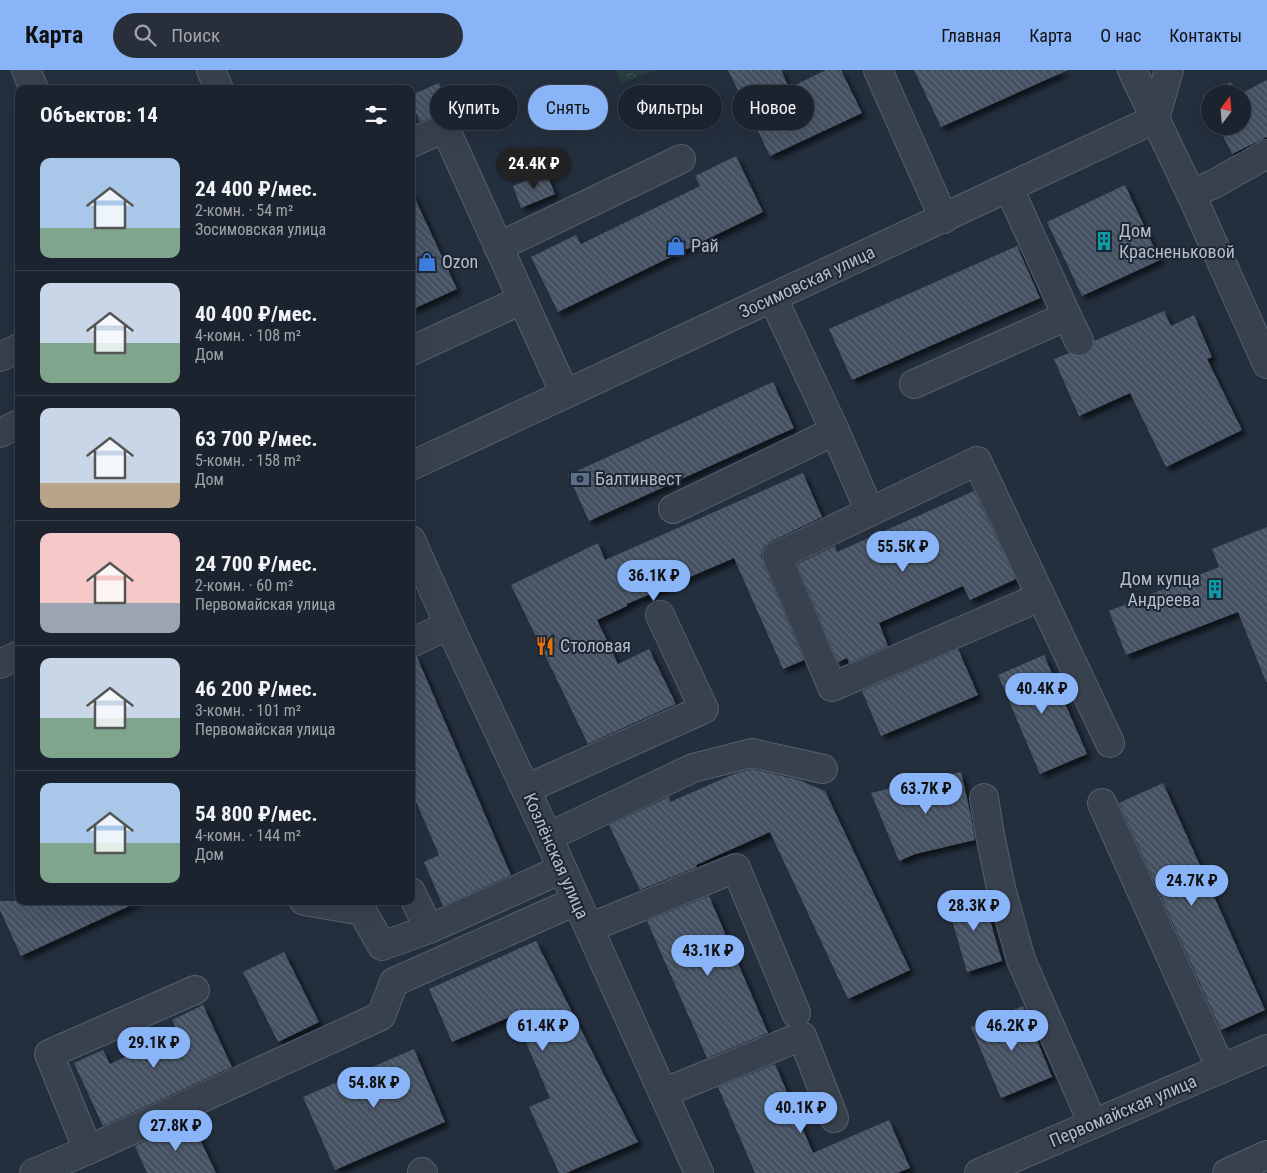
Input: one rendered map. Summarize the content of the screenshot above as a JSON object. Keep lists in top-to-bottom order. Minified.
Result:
{"streets":{"street":["Зосимовская улица","Козлёнская улица","Первомайская улица"]},"places":{"building":["Дом Красненьковой","Дом купца Андреева"],"shop":["Рай","Ozon"],"bank":["Балтинвест"],"restaurant":["Столовая"]},"north":"top","page":{"header":"Карта","search":"Поиск","nav":["Главная","Карта","О нас","Контакты"],"chip":["Купить","Снять","Фильтры","Новое"],"heading":"Объектов: 14","list":[{"name":"24 400 ₽/мес.","note":"2-комн. · 54 m² · Зосимовская улица"},{"name":"40 400 ₽/мес.","note":"4-комн. · 108 m² · Дом"},{"name":"63 700 ₽/мес.","note":"5-комн. · 158 m² · Дом"},{"name":"24 700 ₽/мес.","note":"2-комн. · 60 m² · Первомайская улица"},{"name":"46 200 ₽/мес.","note":"3-комн. · 101 m² · Первомайская улица"},{"name":"54 800 ₽/мес.","note":"4-комн. · 144 m² · Дом"}],"price":["24.4K ₽","55.5K ₽","36.1K ₽","40.4K ₽","63.7K ₽","24.7K ₽","28.3K ₽","43.1K ₽","61.4K ₽","46.2K ₽","29.1K ₽","54.8K ₽","40.1K ₽","27.8K ₽"]}}
